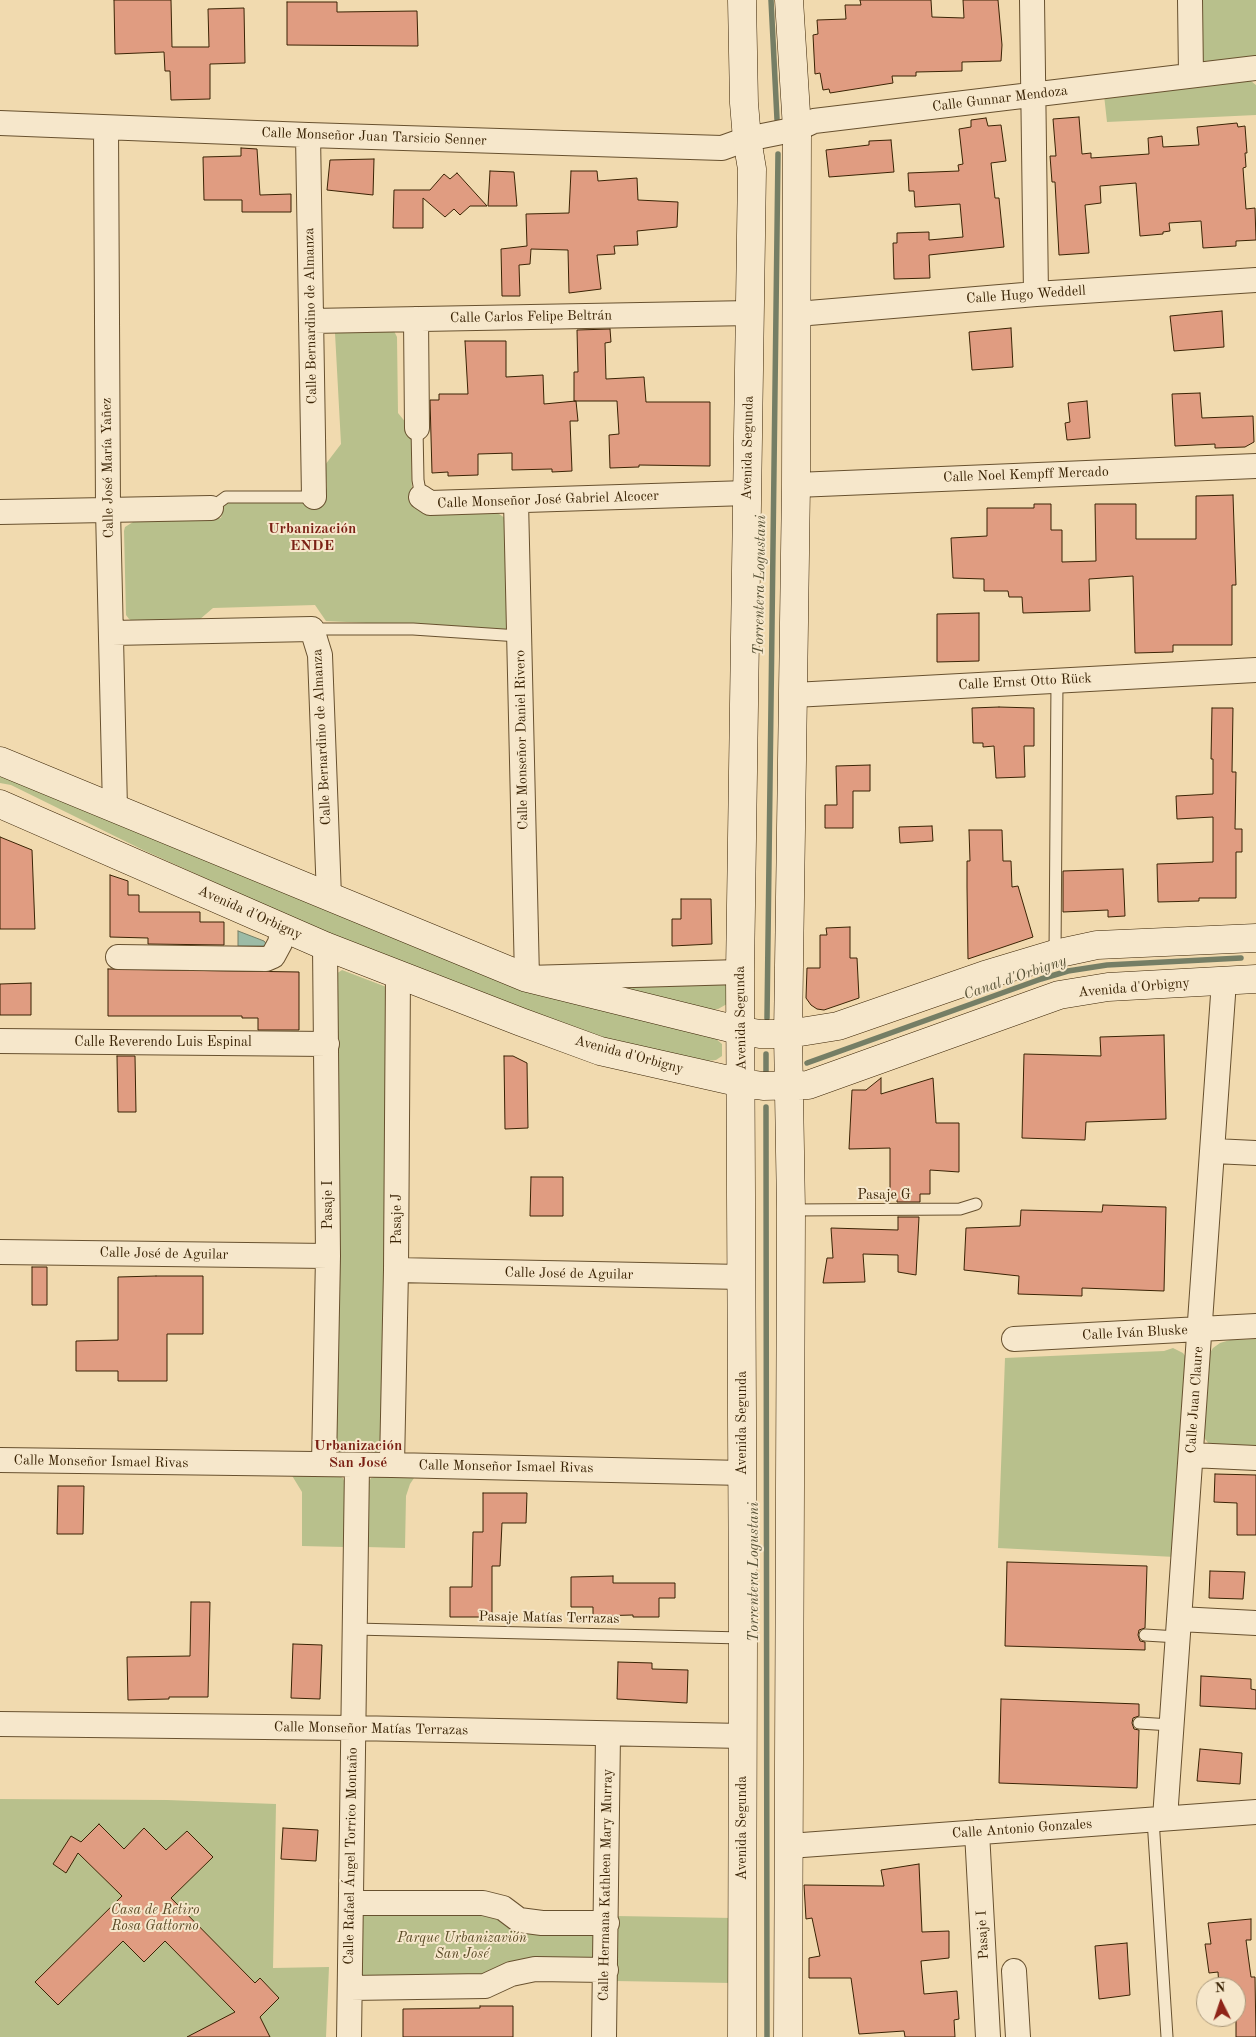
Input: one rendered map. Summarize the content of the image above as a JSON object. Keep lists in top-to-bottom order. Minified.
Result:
{"streets":{"main road":["Avenida Segunda","Avenida d'Orbigny"],"street":["Calle Gunnar Mendoza","Calle Monseñor Juan Tarsicio Senner","Calle Hugo Weddell","Calle Bernardino de Almanza","Calle Carlos Felipe Beltrán","Calle José María Yañez","Calle Noel Kempff Mercado","Calle Monseñor José Gabriel Alcocer","Calle Ernst Otto Rück","Calle Monseñor Daniel Rivero","Calle Reverendo Luis Espinal","Pasaje I","Pasaje J","Calle José de Aguilar","Calle Iván Bluske","Calle Juan Claure","Calle Monseñor Ismael Rivas","Calle Monseñor Matías Terrazas","Calle Antonio Gonzales","Calle Rafael Ángel Torrico Montaño","Calle Hermana Kathleen Mary Murray"],"lane":["Pasaje G","Pasaje Matías Terrazas"]},"crossings":[["Calle Gunnar Mendoza","Calle Monseñor Juan Tarsicio Senner"],["Calle Gunnar Mendoza","Avenida Segunda"],["Calle Monseñor Juan Tarsicio Senner","Calle Bernardino de Almanza"],["Calle Monseñor Juan Tarsicio Senner","Avenida Segunda"],["Calle Monseñor Juan Tarsicio Senner","Calle José María Yañez"],["Calle Bernardino de Almanza","Calle Carlos Felipe Beltrán"],["Calle Bernardino de Almanza","Calle José María Yañez"],["Calle Carlos Felipe Beltrán","Avenida Segunda"],["Avenida Segunda","Calle Monseñor José Gabriel Alcocer"],["Avenida Segunda","Avenida d'Orbigny"],["Avenida Segunda","Calle José de Aguilar"],["Avenida Segunda","Calle Monseñor Ismael Rivas"],["Avenida Segunda","Pasaje Matías Terrazas"],["Avenida Segunda","Calle Monseñor Matías Terrazas"],["Calle Monseñor José Gabriel Alcocer","Calle Monseñor Daniel Rivero"],["Avenida d'Orbigny","Pasaje I"],["Avenida d'Orbigny","Pasaje J"],["Avenida d'Orbigny","Calle Juan Claure"],["Calle Reverendo Luis Espinal","Pasaje I"],["Pasaje I","Calle José de Aguilar"],["Pasaje I","Calle Monseñor Ismael Rivas"],["Pasaje I","Calle Antonio Gonzales"],["Pasaje J","Calle José de Aguilar"],["Pasaje J","Calle Monseñor Ismael Rivas"],["Calle Iván Bluske","Calle Juan Claure"],["Calle Juan Claure","Calle Antonio Gonzales"],["Calle Monseñor Ismael Rivas","Calle Rafael Ángel Torrico Montaño"],["Pasaje Matías Terrazas","Calle Rafael Ángel Torrico Montaño"],["Calle Monseñor Matías Terrazas","Calle Rafael Ángel Torrico Montaño"],["Calle Monseñor Matías Terrazas","Calle Hermana Kathleen Mary Murray"]],"districts":["Urbanización ENDE","Urbanización San José"],"water":["Torrentera Logustani","Canal d'Orbigny"],"parks":["Casa de Retiro Rosa Gattorno","Parque Urbanizavión San José"],"north":"top"}
